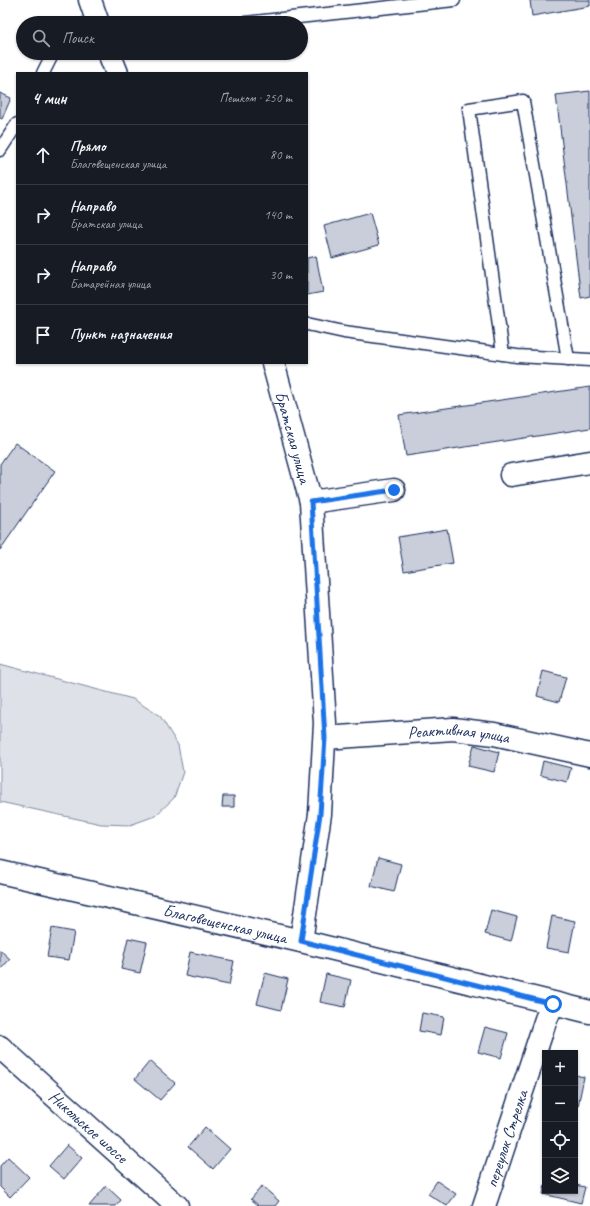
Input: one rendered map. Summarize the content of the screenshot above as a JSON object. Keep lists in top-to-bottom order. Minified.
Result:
{"streets":{"street":["Братская улица","Реактивная улица","Благовещенская улица","Никольское шоссе","переулок Стрелка"]},"crossings":[["Братская улица","Реактивная улица"],["Братская улица","Благовещенская улица"],["Благовещенская улица","переулок Стрелка"]],"page":{"search":"Поиск","heading":["4 мин","Пешком · 250 m"],"list":[["Прямо","Благовещенская улица","80 m"],["Направо","Братская улица","140 m"],["Направо","Батарейная улица","30 m"],"Пункт назначения"],"map_buttons":["+","−"]}}
